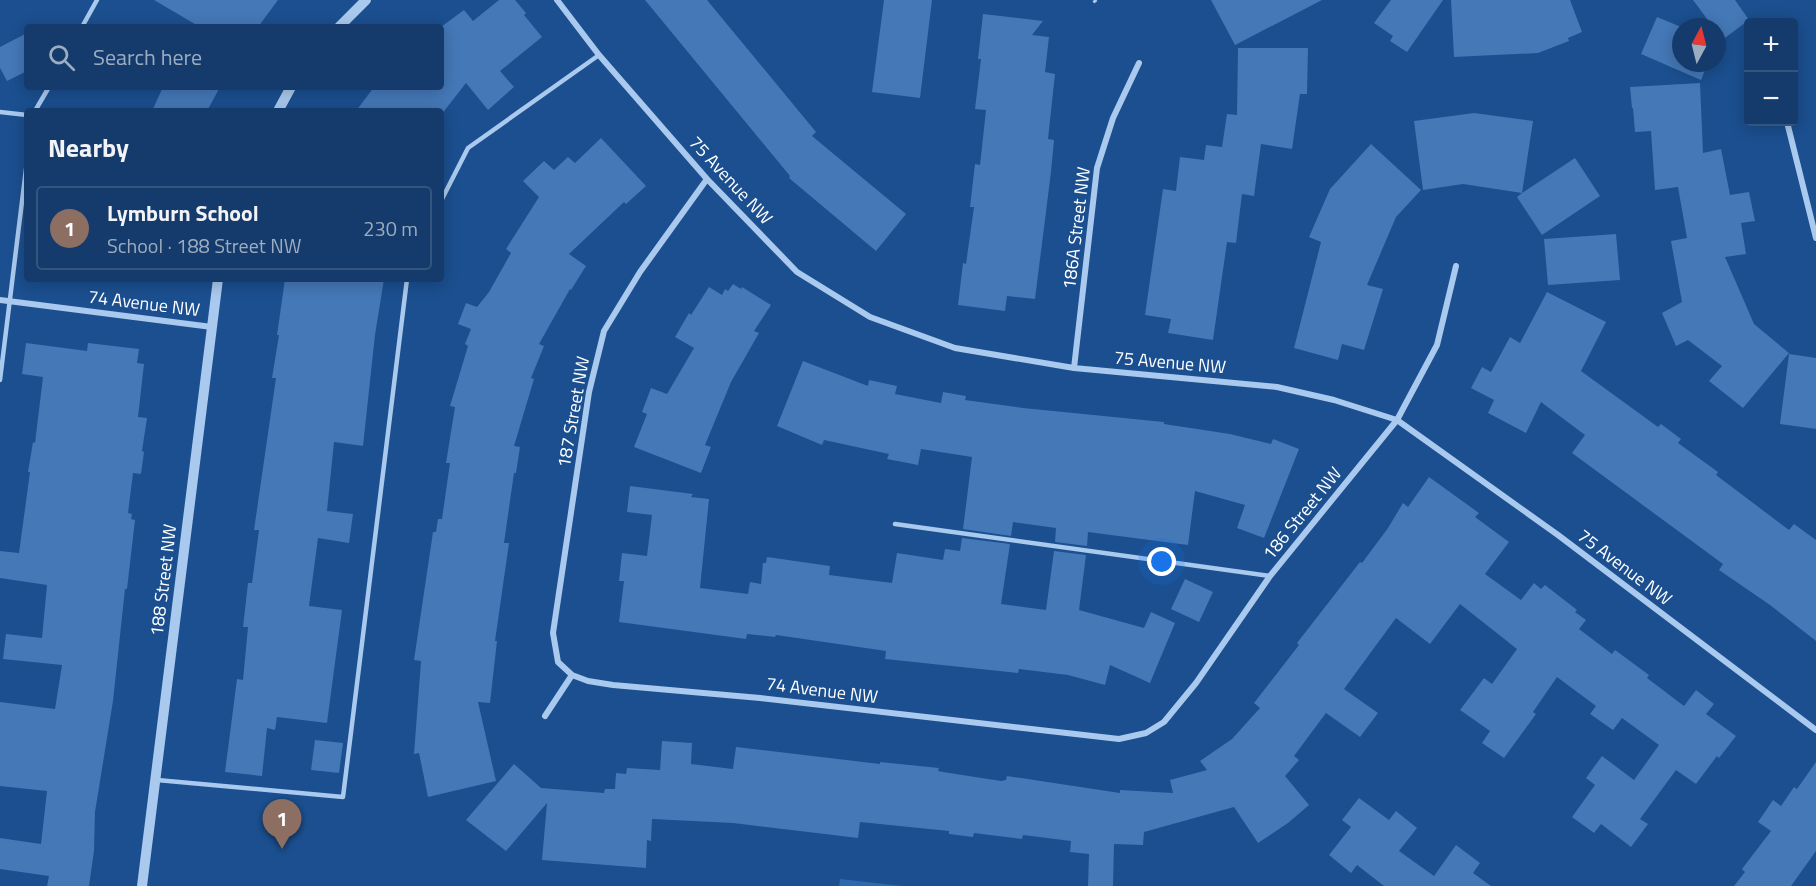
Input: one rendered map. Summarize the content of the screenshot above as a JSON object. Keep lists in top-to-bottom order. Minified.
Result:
{"streets":{"street":["75 Avenue NW","186A Street NW","74 Avenue NW","187 Street NW","186 Street NW","188 Street NW"]},"crossings":[["75 Avenue NW","186A Street NW"],["75 Avenue NW","187 Street NW"],["75 Avenue NW","186 Street NW"],["74 Avenue NW","187 Street NW"],["74 Avenue NW","186 Street NW"],["74 Avenue NW","188 Street NW"]],"north":"top","page":{"map_buttons":["+","−"],"search":"Search here","heading":"Nearby","list":[{"mark":"1","name":"Lymburn School","note":"School · 188 Street NW","value":"230 m"}],"pins":"1"}}
